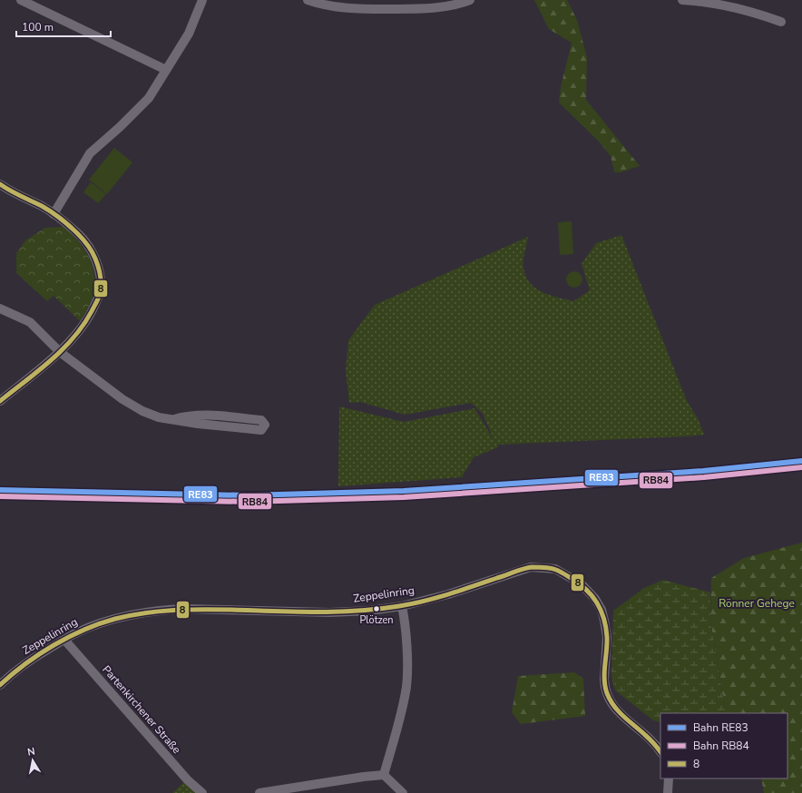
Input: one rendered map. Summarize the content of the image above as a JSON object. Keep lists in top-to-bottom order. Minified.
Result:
{"streets":{"street":["Zeppelinring","Partenkirchener Straße"]},"crossings":[["Zeppelinring","Partenkirchener Straße"]],"parks":["Rönner Gehege"],"places":["Plötzen"],"lines":["transit line 8","rail line RE83","rail line RB84"],"legend":["Bahn RE83","Bahn RB84","8"],"scale_bar":"100 m","north":"top"}
